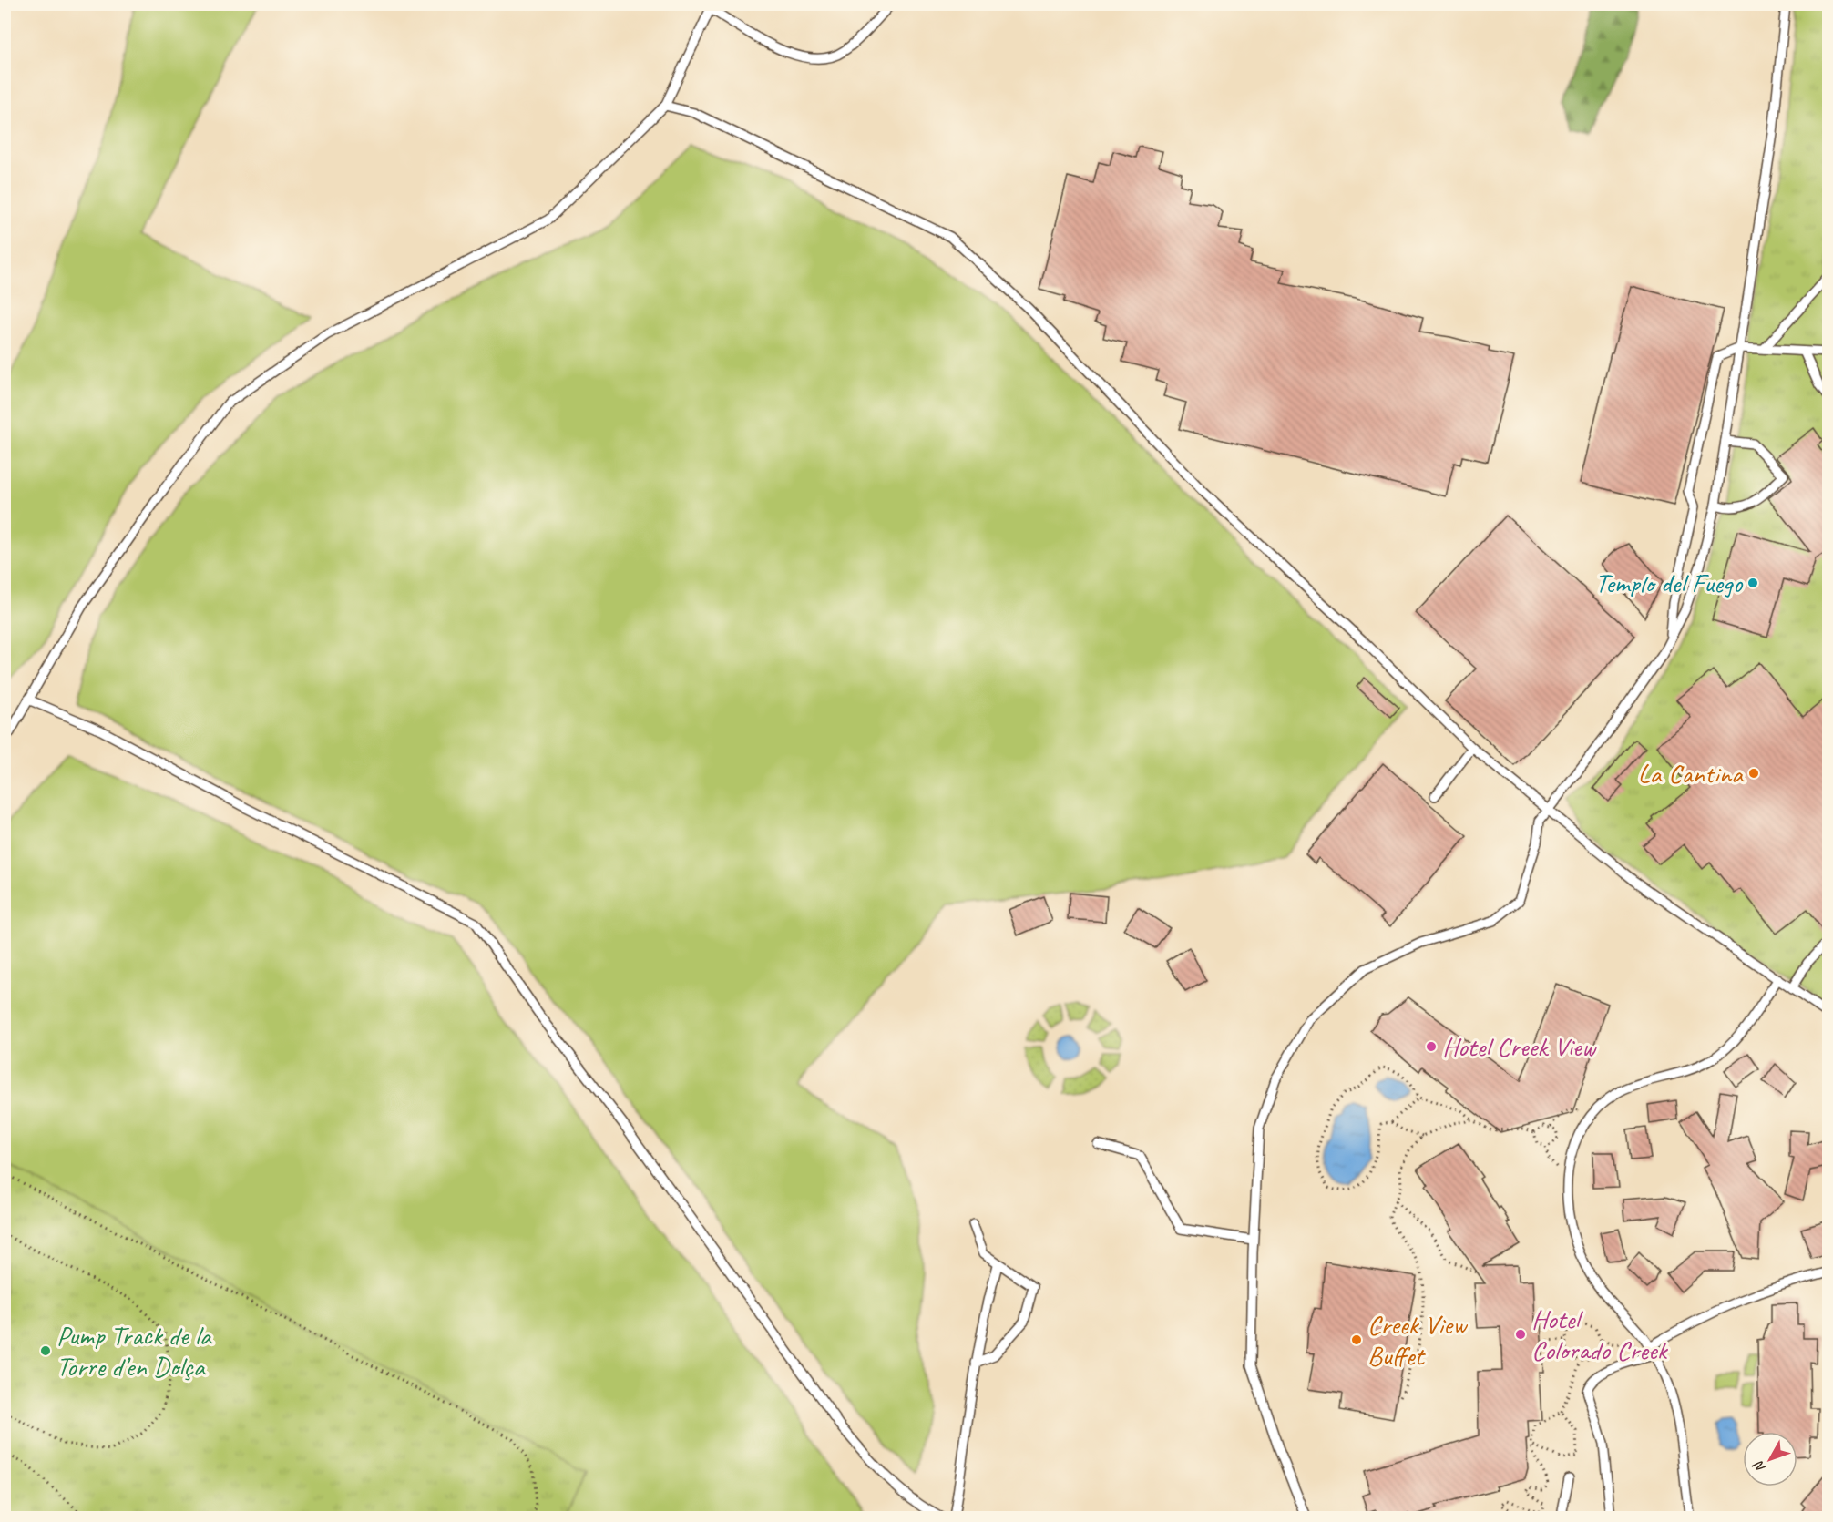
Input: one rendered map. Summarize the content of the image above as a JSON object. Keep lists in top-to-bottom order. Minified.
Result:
{"places":["Templo del Fuego","La Cantina","Hotel Creek View","Hotel Colorado Creek","Creek View Buffet","Pump Track de la Torre d’en Dolça"],"north":"bottom left"}
